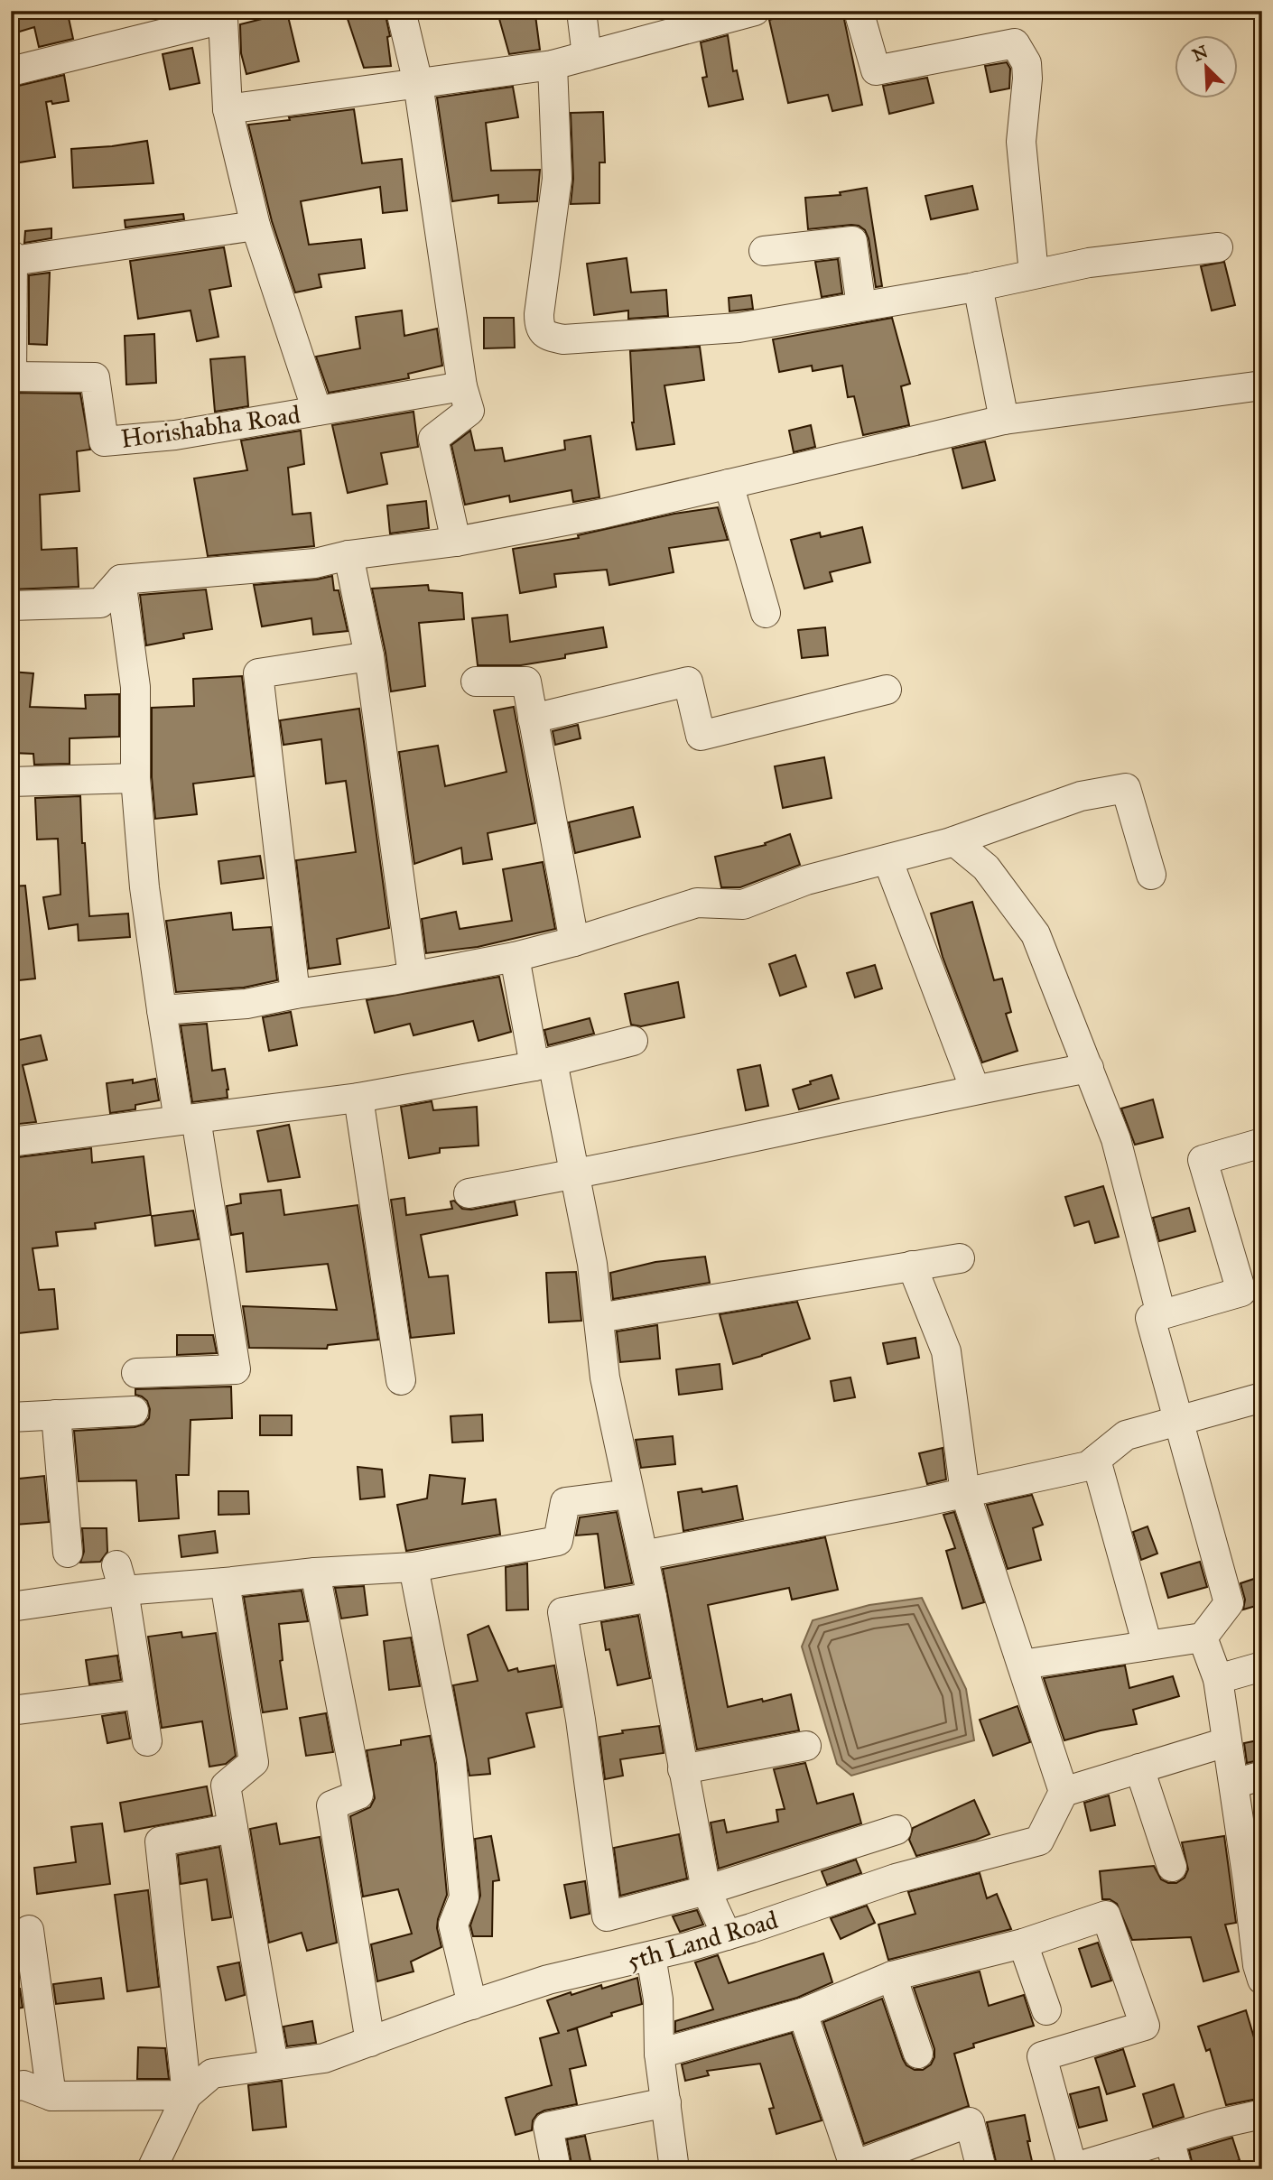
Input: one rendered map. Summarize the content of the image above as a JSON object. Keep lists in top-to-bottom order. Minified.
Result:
{"streets":{"street":["Horishabha Road","5th Land Road"]},"north":"top left"}
